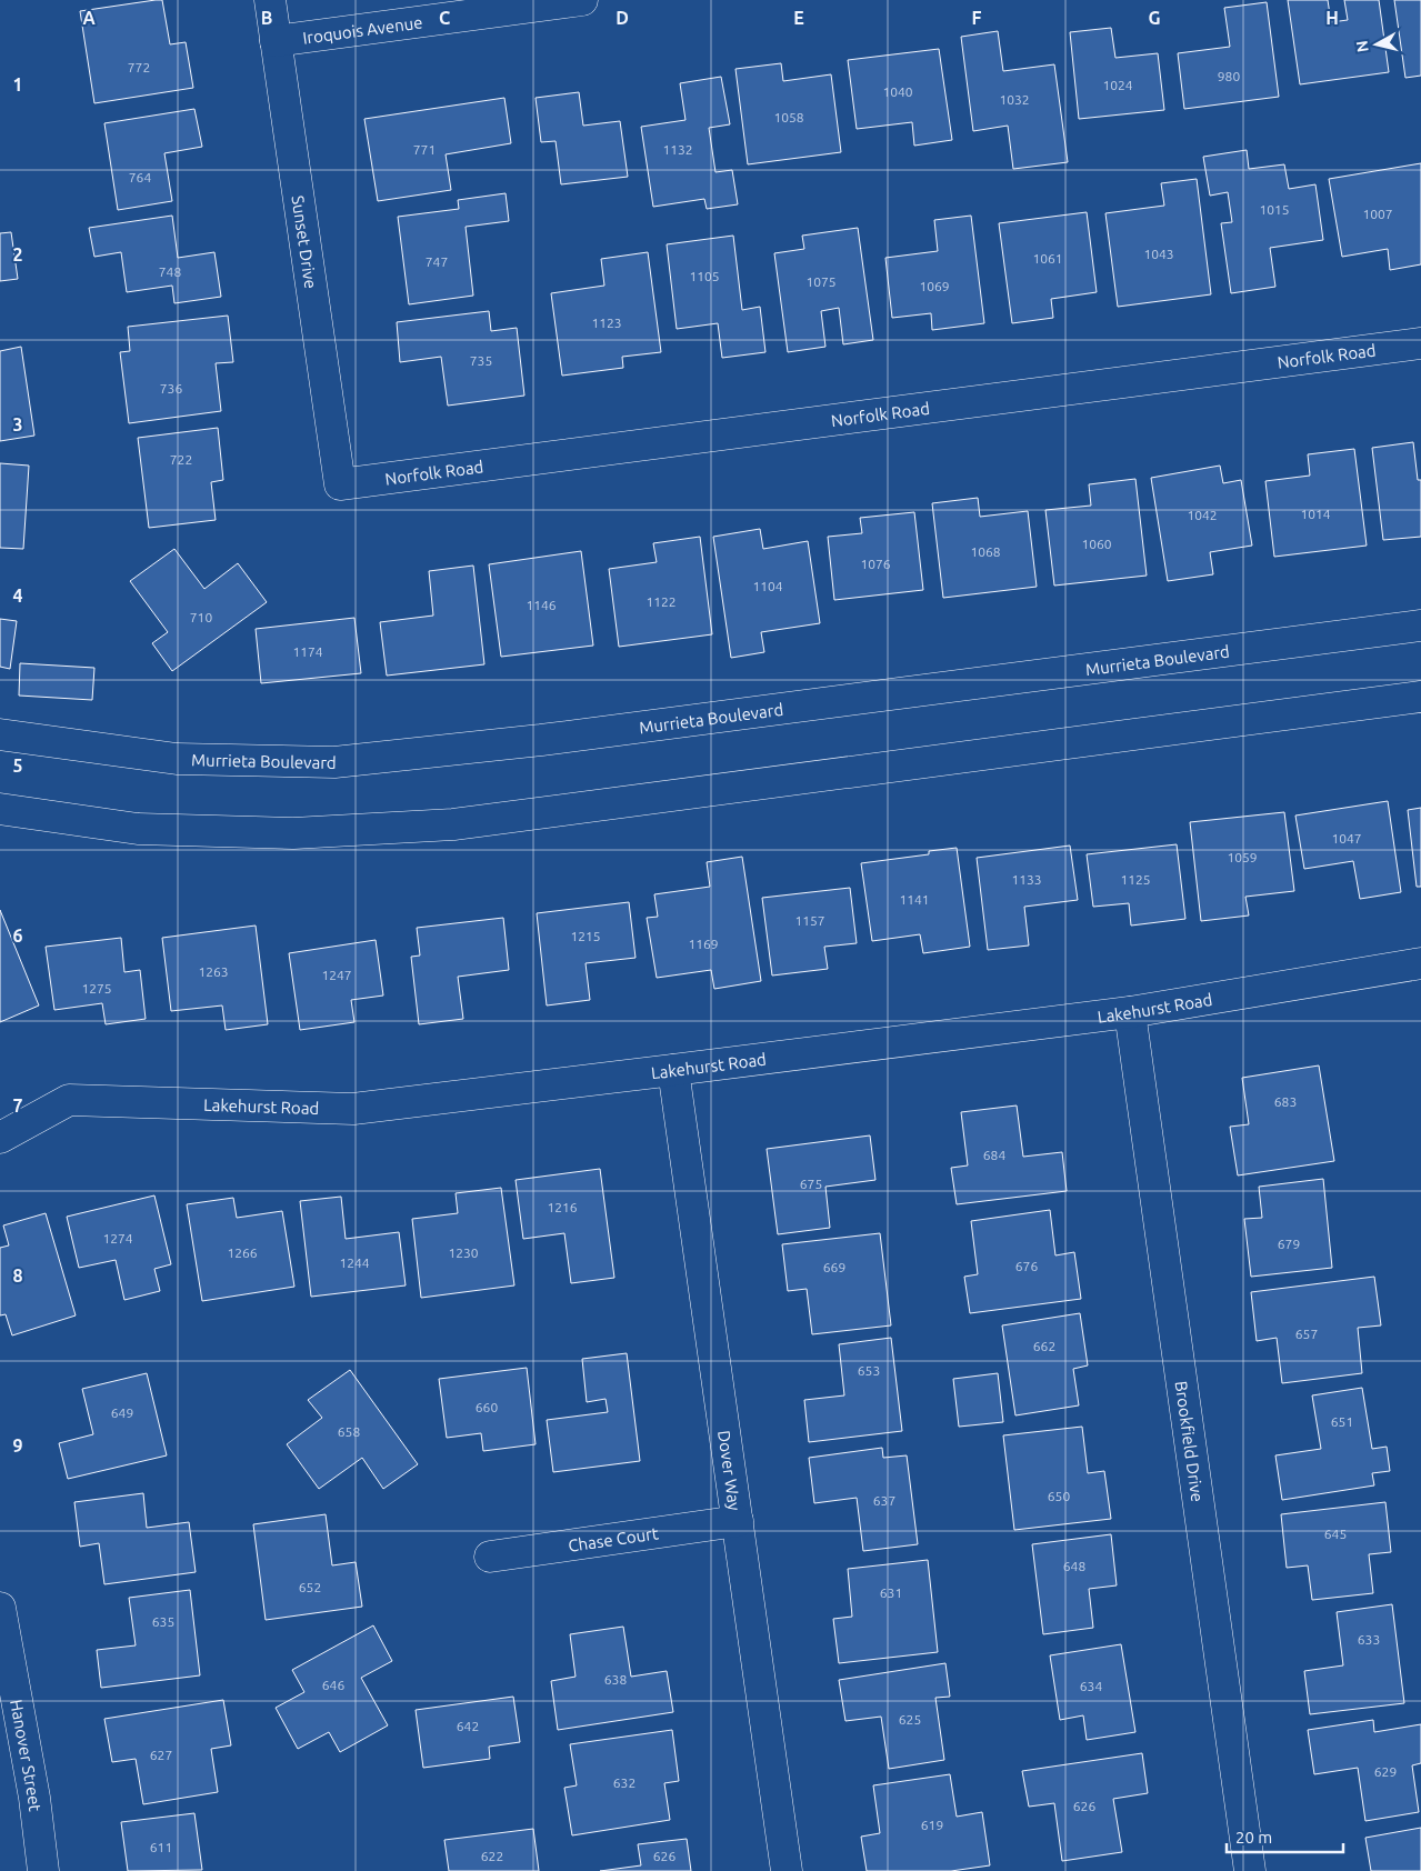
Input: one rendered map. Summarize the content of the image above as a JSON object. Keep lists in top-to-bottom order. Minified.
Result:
{"streets":{"street":["Iroquois Avenue","Sunset Drive","Norfolk Road","Murrieta Boulevard","Lakehurst Road","Brookfield Drive","Dover Way","Chase Court","Hanover Street"]},"crossings":[["Iroquois Avenue","Sunset Drive"],["Sunset Drive","Norfolk Road"],["Lakehurst Road","Brookfield Drive"],["Lakehurst Road","Dover Way"],["Dover Way","Chase Court"]],"house_numbers":["772","980","1024","1040","1032","1058","771","1132","764","1015","1007","1043","1061","747","748","1105","1075","1069","1123","735","736","722","1014","1042","1060","1068","1076","1104","1122","1146","710","1174","1047","1059","1133","1125","1141","1157","1215","1169","1263","1247","1275","683","684","675","1216","1274","679","1266","1230","1244","676","669","657","662","653","660","649","651","658","650","637","645","648","652","631","635","633","638","646","634","625","642","627","629","632","626","619","611","622","626"],"scale_bar":"20 m","north":"left","grid":{"columns":["A","B","C","D","E","F","G","H"],"rows":["1","2","3","4","5","6","7","8","9"]}}
